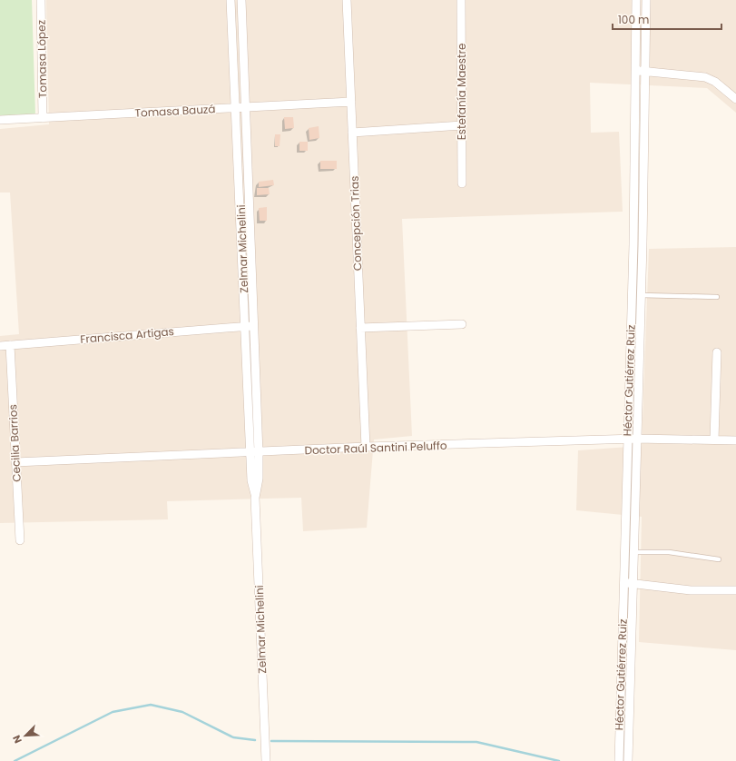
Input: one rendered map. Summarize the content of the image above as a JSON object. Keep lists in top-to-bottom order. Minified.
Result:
{"streets":{"street":["Tomasa López","Estefanía Maestre","Tomasa Bauzá","Concepción Trias","Zelmar Michelini","Francisca Artigas","Héctor Gutiérrez Ruiz","Cecilia Barrios","Doctor Raúl Santini Peluffo"]},"crossings":[["Tomasa López","Tomasa Bauzá"],["Tomasa Bauzá","Concepción Trias"],["Tomasa Bauzá","Zelmar Michelini"],["Concepción Trias","Doctor Raúl Santini Peluffo"],["Zelmar Michelini","Francisca Artigas"],["Zelmar Michelini","Doctor Raúl Santini Peluffo"],["Francisca Artigas","Cecilia Barrios"],["Héctor Gutiérrez Ruiz","Doctor Raúl Santini Peluffo"],["Cecilia Barrios","Doctor Raúl Santini Peluffo"]],"scale_bar":"100 m","north":"bottom left"}
